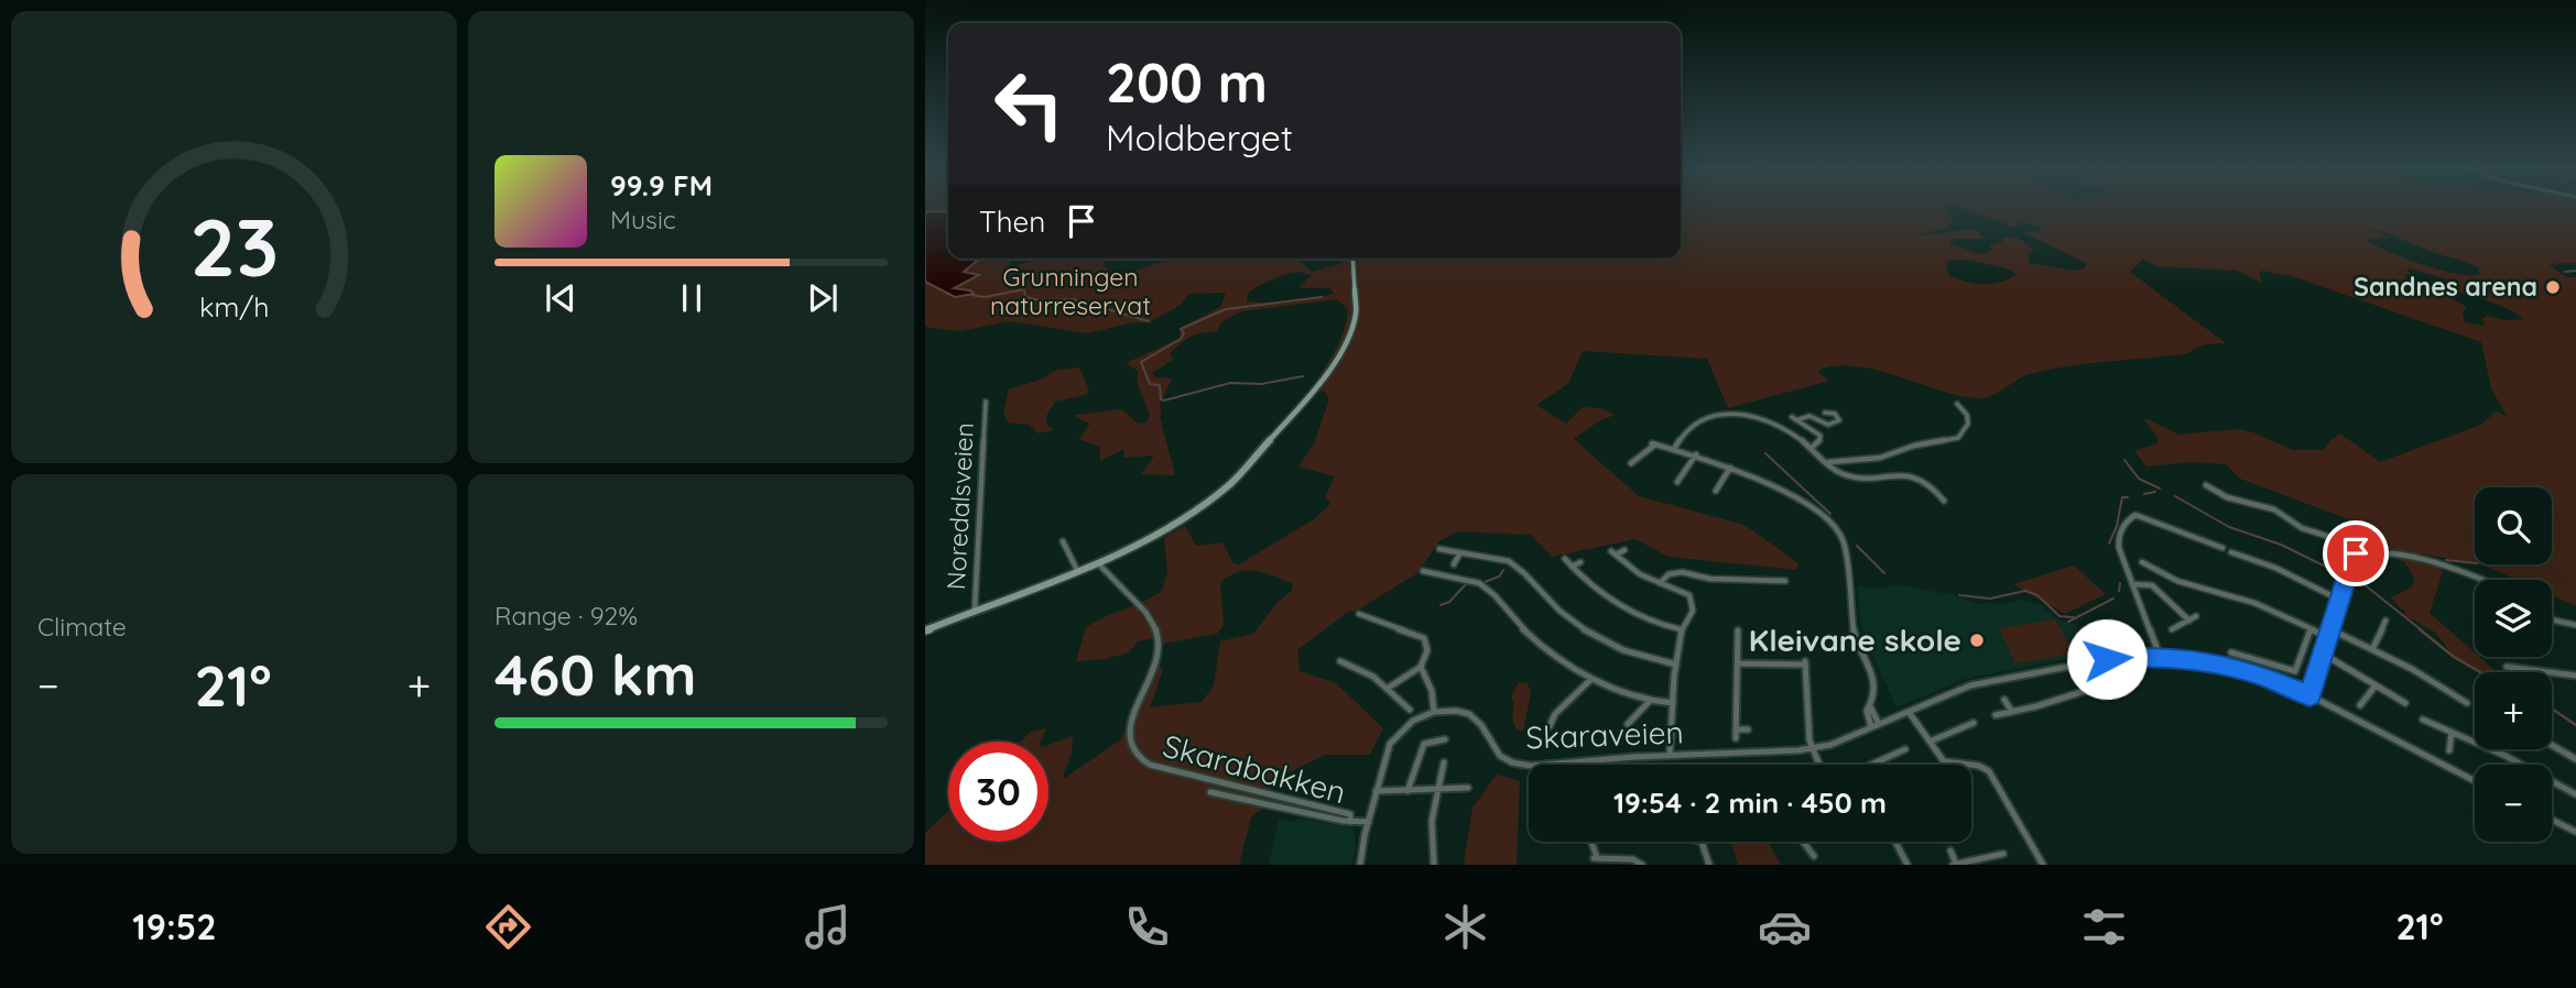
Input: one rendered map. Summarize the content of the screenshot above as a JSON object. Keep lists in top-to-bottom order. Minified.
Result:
{"streets":{"main road":["Noredalsveien"],"street":["Skaraveien","Skarabakken"]},"crossings":[["Noredalsveien","Skarabakken"]],"parks":["Grunningen naturreservat"],"places":["Sandnes arena","Kleivane skole"],"page":{"turn":["200 m","Moldberget"],"song":["99.9 FM","Music"],"then":"Then","tile":["Climate",["Range · 92%","460 km"]],"map_buttons":["+","−"],"heat":["−","21°","+"],"limit":"30","trip":"19:54 · 2 min · 450 m","tabs":["19:52","21°"],"gauge":["23","km/h"]}}
